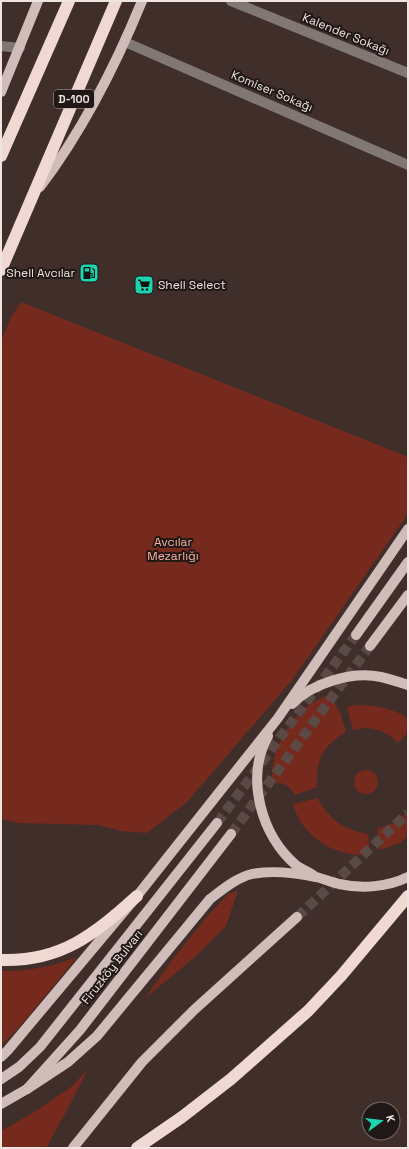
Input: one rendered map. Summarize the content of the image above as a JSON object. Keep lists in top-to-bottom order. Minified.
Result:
{"streets":{"highway":["D-100"],"main road":["Firuzköy Bulvarı"],"street":["Kalender Sokağı","Komiser Sokağı"]},"parks":["Avcılar Mezarlığı"],"places":{"fuel station":["Shell Avcılar"],"supermarket":["Shell Select"]},"north":"right"}
